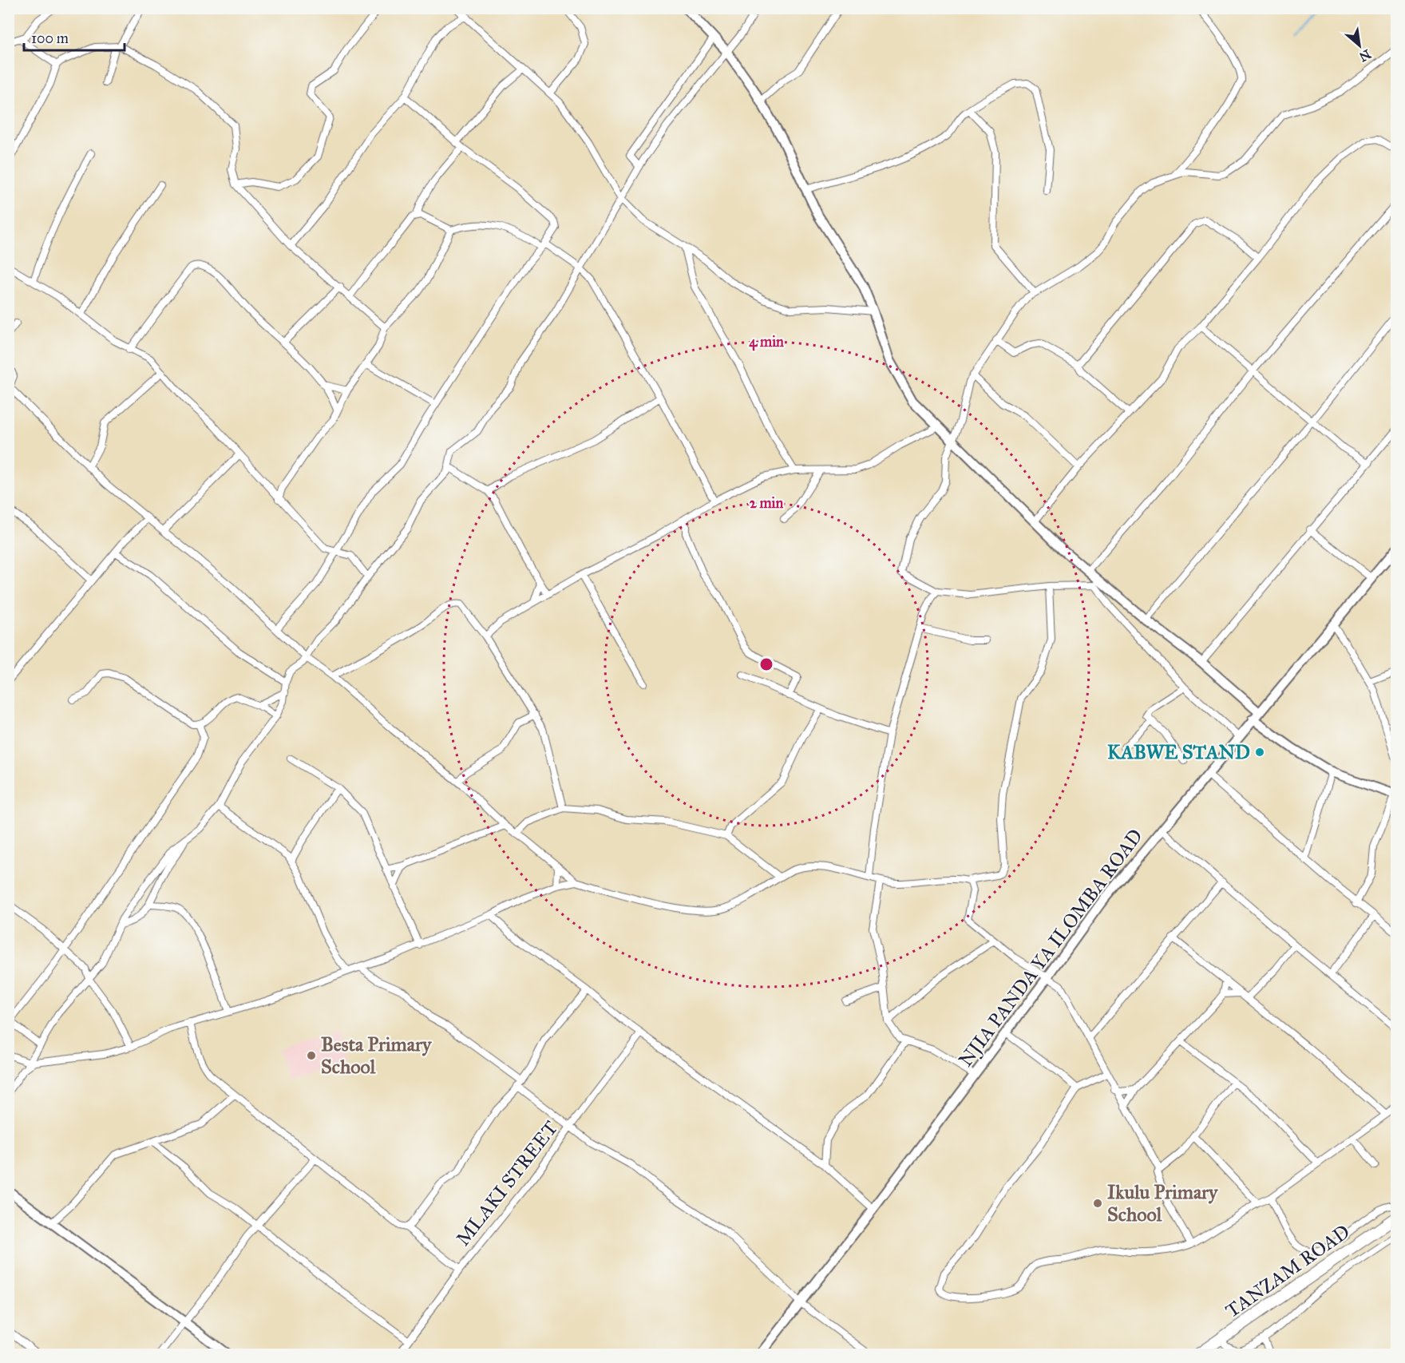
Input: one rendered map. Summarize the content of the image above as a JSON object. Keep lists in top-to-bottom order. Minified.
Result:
{"streets":{"highway":["TANZAM ROAD"],"street":["NJIA PANDA YA ILOMBA ROAD","MLAKI STREET"]},"places":["KABWE STAND","Besta Primary School","Ikulu Primary School"],"scale_bar":"100 m","north":"bottom right","rings":["4 min","2 min"]}
